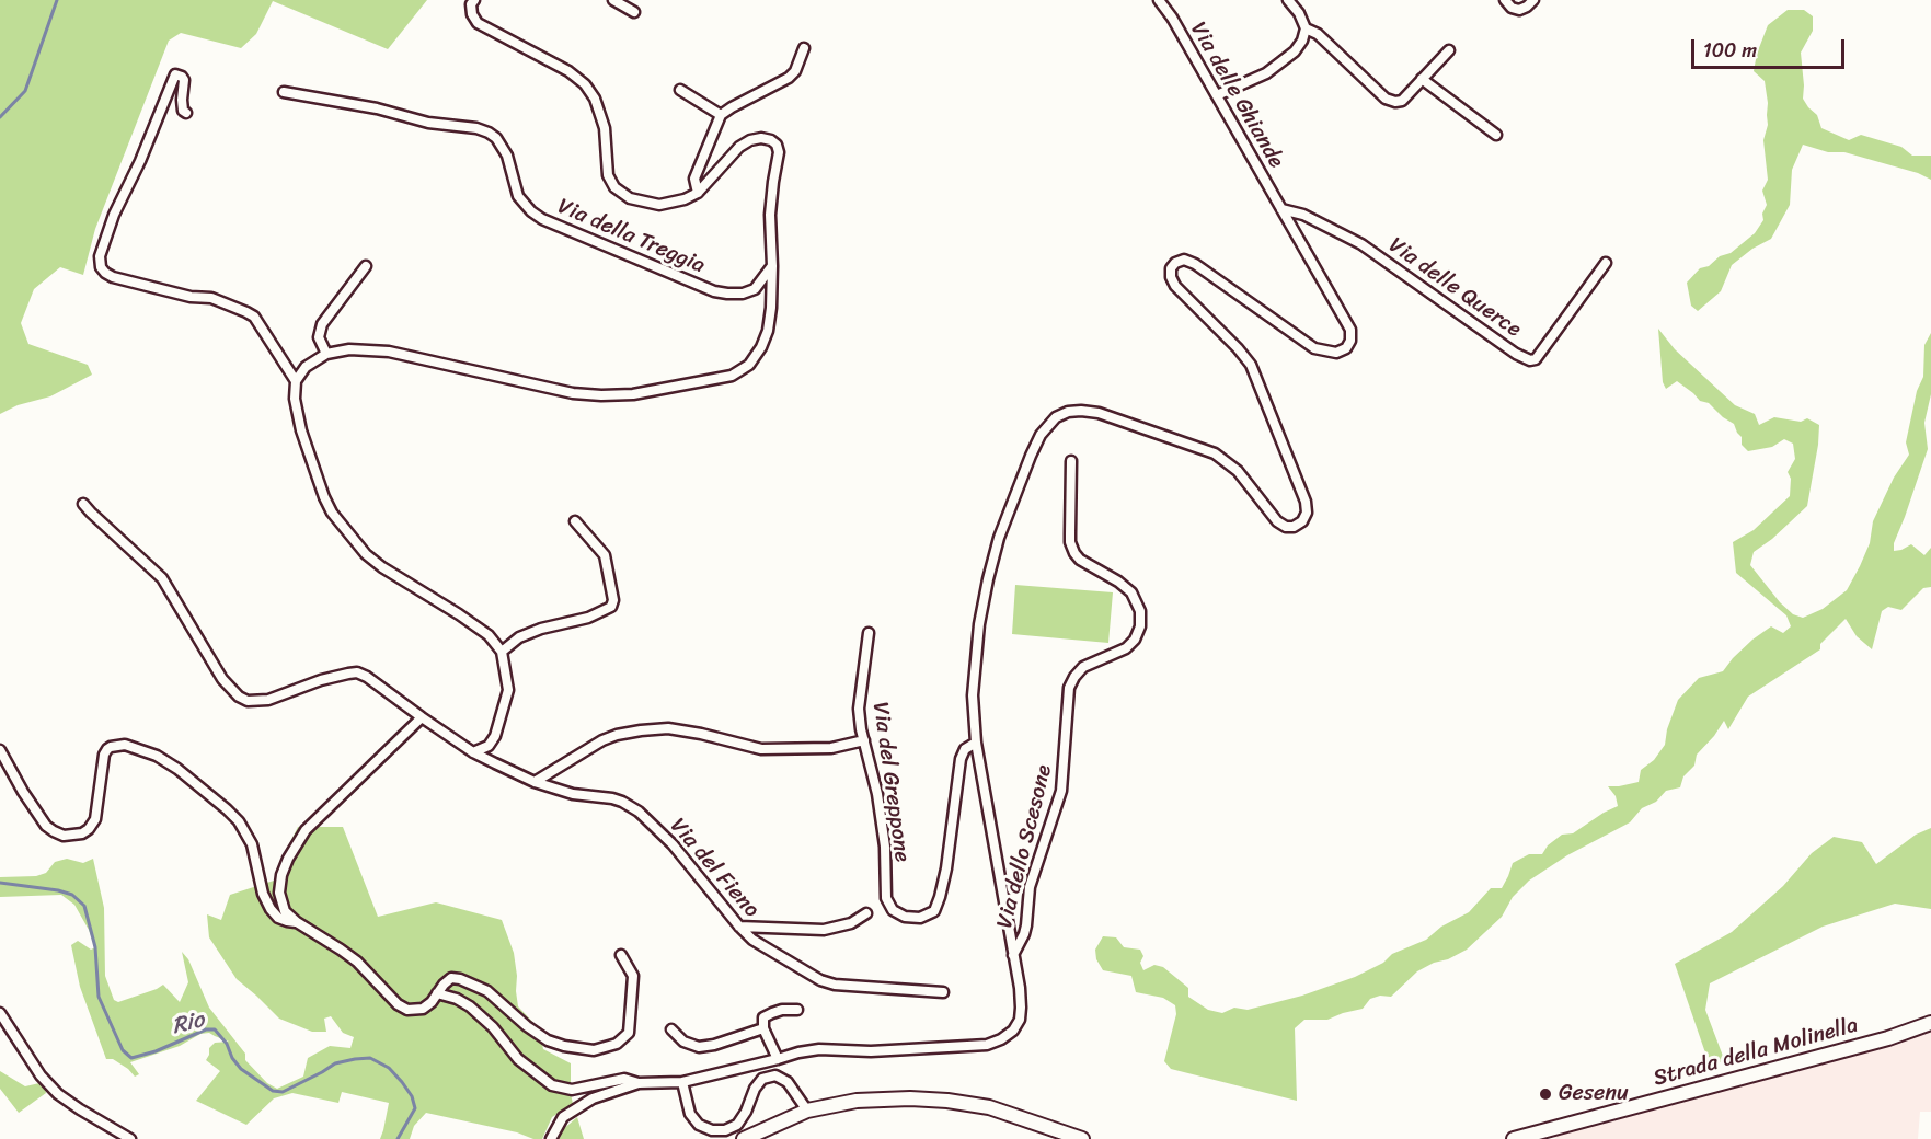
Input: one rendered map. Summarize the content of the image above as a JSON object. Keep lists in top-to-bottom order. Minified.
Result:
{"streets":{"main road":["Strada della Molinella"],"street":["Via delle Ghiande","Via della Treggia","Via delle Querce","Via del Greppone","Via dello Scesone","Via del Fieno"]},"crossings":[["Via delle Ghiande","Via delle Querce"],["Via delle Ghiande","Via del Greppone"]],"water":["Rio"],"places":["Gesenu"],"scale_bar":"100 m"}
